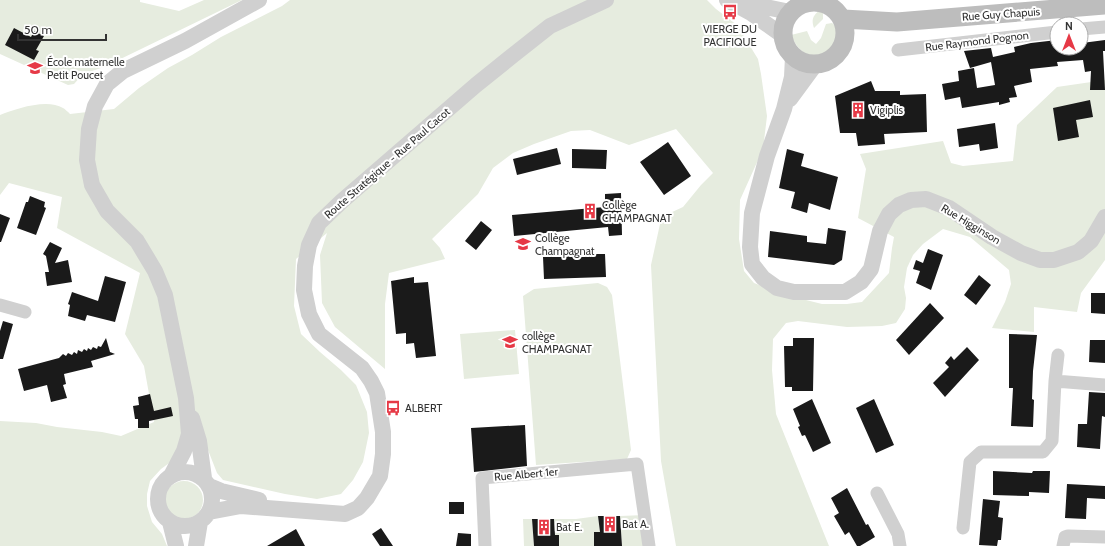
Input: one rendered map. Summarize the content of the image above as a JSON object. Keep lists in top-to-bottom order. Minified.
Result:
{"streets":{"main road":["Rue Guy Chapuis"],"street":["Rue Raymond Pognon","Route Stratégique - Rue Paul Cacot","Rue Higginson","Rue Albert 1er"]},"crossings":[["Rue Guy Chapuis","Rue Higginson"]],"places":{"bus stop":["VIERGE DU PACIFIQUE","ALBERT"],"school or university":["École maternelle Petit Poucet","Collège Champagnat","collège CHAMPAGNAT"],"building":["Vigiplis","Collège CHAMPAGNAT","Bat A.","Bat E."]},"scale_bar":"50 m","north":"top"}
